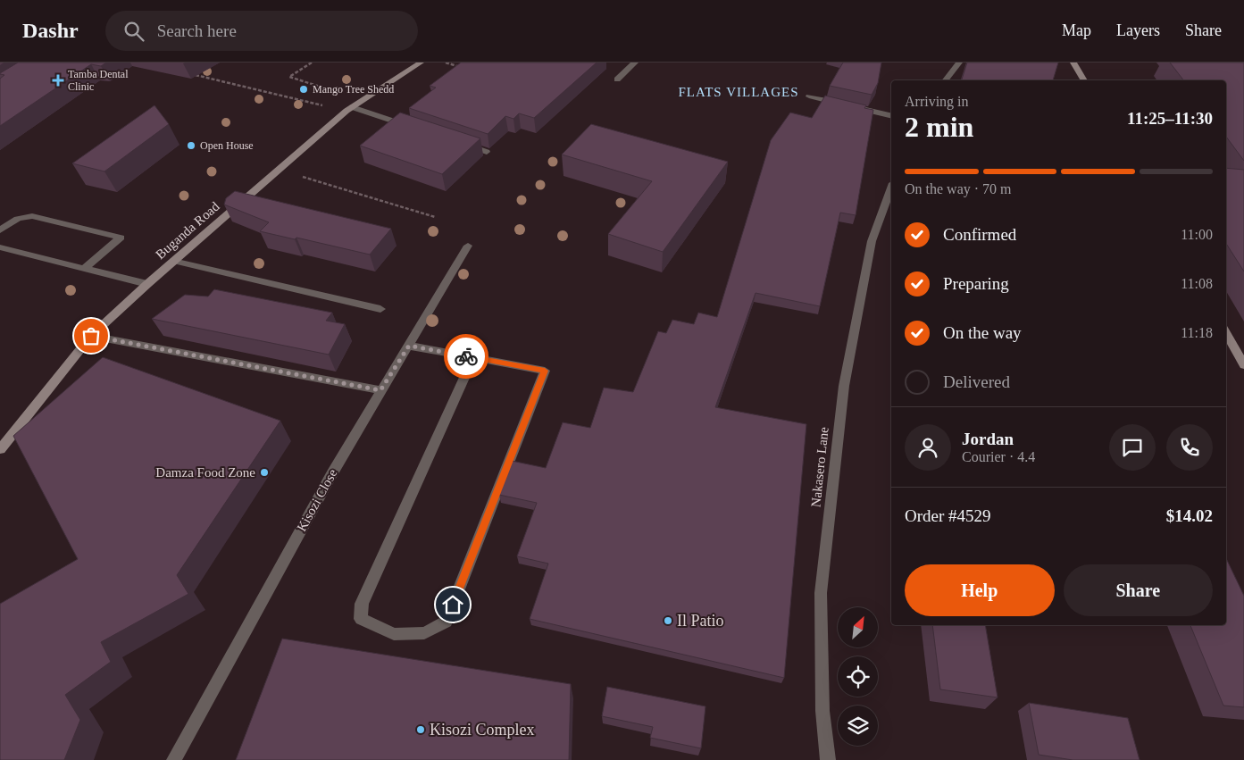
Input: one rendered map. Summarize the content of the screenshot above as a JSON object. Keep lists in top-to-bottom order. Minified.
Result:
{"streets":{"main road":["Buganda Road"],"street":["Nakasero Lane","Kisozi Close"]},"districts":["FLATS VILLAGES"],"places":{"health":["Tamba Dental Clinic"],"other":["Mango Tree Shedd","Open House","Damza Food Zone","Il Patio","Kisozi Complex"]},"north":"top right","page":{"header":"Dashr","search":"Search here","nav":["Map","Layers","Share"],"heading":["2 min","Arriving in","11:25–11:30"],"panel":["Jordan","Courier · 4.4","Order #4529","$14.02"],"bar":"On the way · 70 m","list":[["Confirmed","11:00"],["Preparing","11:08"],["On the way","11:18"],"Delivered"],"buttons":["Help","Share"]}}
